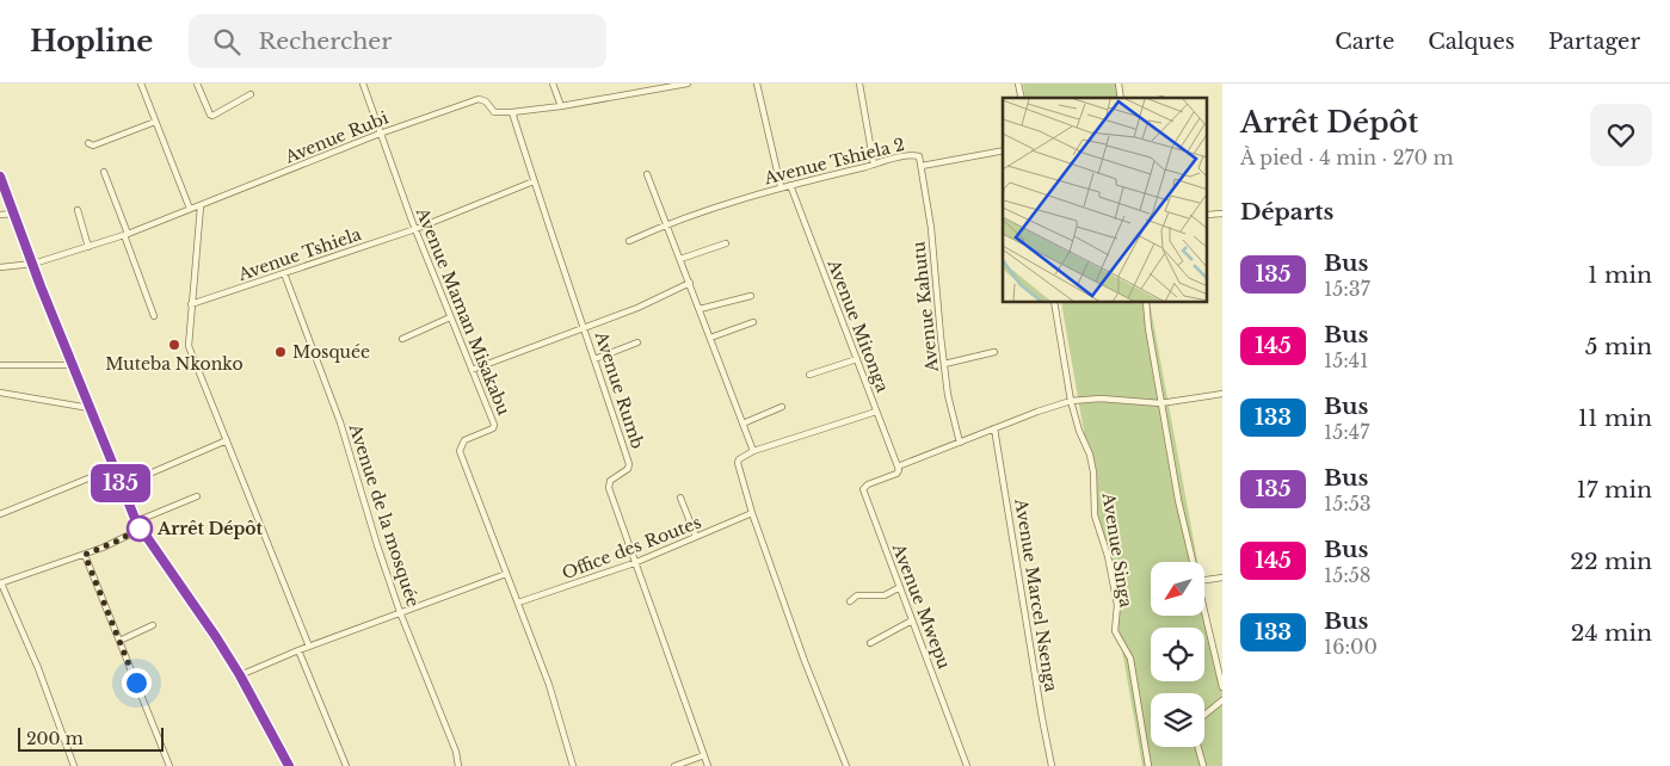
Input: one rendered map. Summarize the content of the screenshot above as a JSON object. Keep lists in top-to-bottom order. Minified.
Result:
{"streets":{"street":["Avenue Rubi","Avenue Tshiela 2","Avenue Tshiela","Avenue Kahutu","Avenue Maman Misakabu","Avenue Mitonga","Avenue Rumb","Avenue de la mosquée","Office des Routes","Avenue Singa","Avenue Marcel Nsenga","Avenue Mwepu"]},"crossings":[["Avenue Rubi","Avenue Maman Misakabu"],["Avenue Rubi","Avenue Rumb"],["Avenue Tshiela 2","Avenue Kahutu"],["Avenue Tshiela 2","Avenue Mitonga"],["Avenue Tshiela","Avenue Maman Misakabu"],["Avenue Tshiela","Avenue Rumb"],["Avenue Tshiela","Avenue de la mosquée"],["Avenue Maman Misakabu","Office des Routes"],["Avenue Mitonga","Avenue Mwepu"],["Avenue Rumb","Office des Routes"]],"places":["Muteba Nkonko","Mosquée","Arrêt Dépôt"],"lines":["bus line 135"],"scale_bar":"200 m","north":"bottom left","page":{"header":"Hopline","search":"Rechercher","nav":["Carte","Calques","Partager"],"on_map":"135","heading":[["Arrêt Dépôt","À pied · 4 min · 270 m"],"Départs"],"list":[{"mark":"135","name":"Bus","note":"15:37","value":"1 min"},{"mark":"145","name":"Bus","note":"15:41","value":"5 min"},{"mark":"133","name":"Bus","note":"15:47","value":"11 min"},{"mark":"135","name":"Bus","note":"15:53","value":"17 min"},{"mark":"145","name":"Bus","note":"15:58","value":"22 min"},{"mark":"133","name":"Bus","note":"16:00","value":"24 min"}],"scale":"200 m"}}
